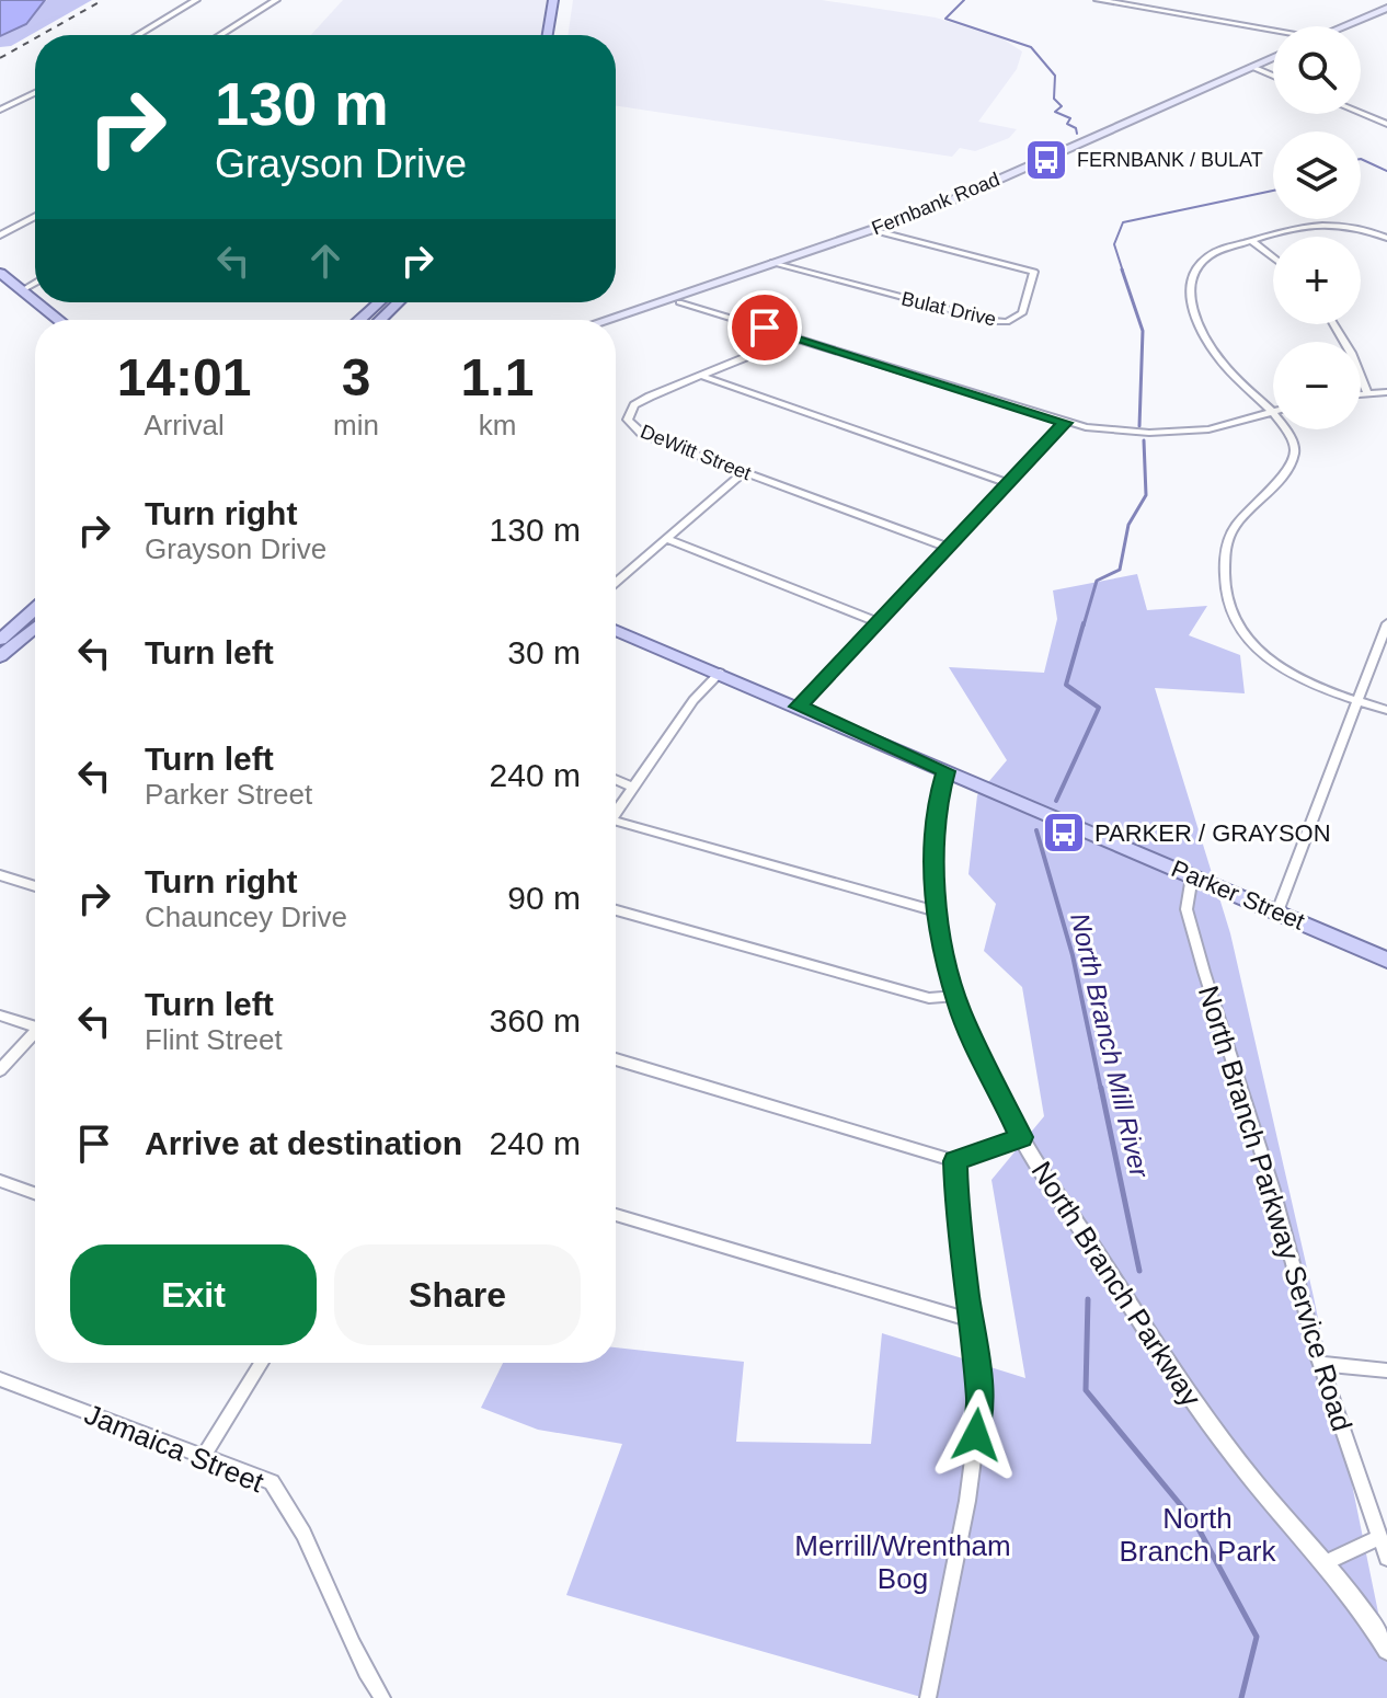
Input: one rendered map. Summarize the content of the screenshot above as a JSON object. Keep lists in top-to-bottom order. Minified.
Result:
{"streets":{"main road":["Fernbank Road","Parker Street"],"street":["Bulat Drive","DeWitt Street","North Branch Parkway Service Road","North Branch Parkway","Jamaica Street"]},"crossings":[["Fernbank Road","Bulat Drive"],["Parker Street","North Branch Parkway Service Road"],["Parker Street","North Branch Parkway"]],"water":["North Branch Mill River"],"parks":["North Branch Park","Merrill/Wrentham Bog"],"places":{"bus stop":["FERNBANK / BULAT","PARKER / GRAYSON"]},"page":{"map_buttons":["+","−"],"turn":["130 m","Grayson Drive"],"eta":["14:01","Arrival","3","min","1.1","km"],"list":[{"name":"Turn right","note":"Grayson Drive","value":"130 m"},{"name":"Turn left","value":"30 m"},{"name":"Turn left","note":"Parker Street","value":"240 m"},{"name":"Turn right","note":"Chauncey Drive","value":"90 m"},{"name":"Turn left","note":"Flint Street","value":"360 m"},{"name":"Arrive at destination","value":"240 m"}],"buttons":["Exit","Share"]}}
